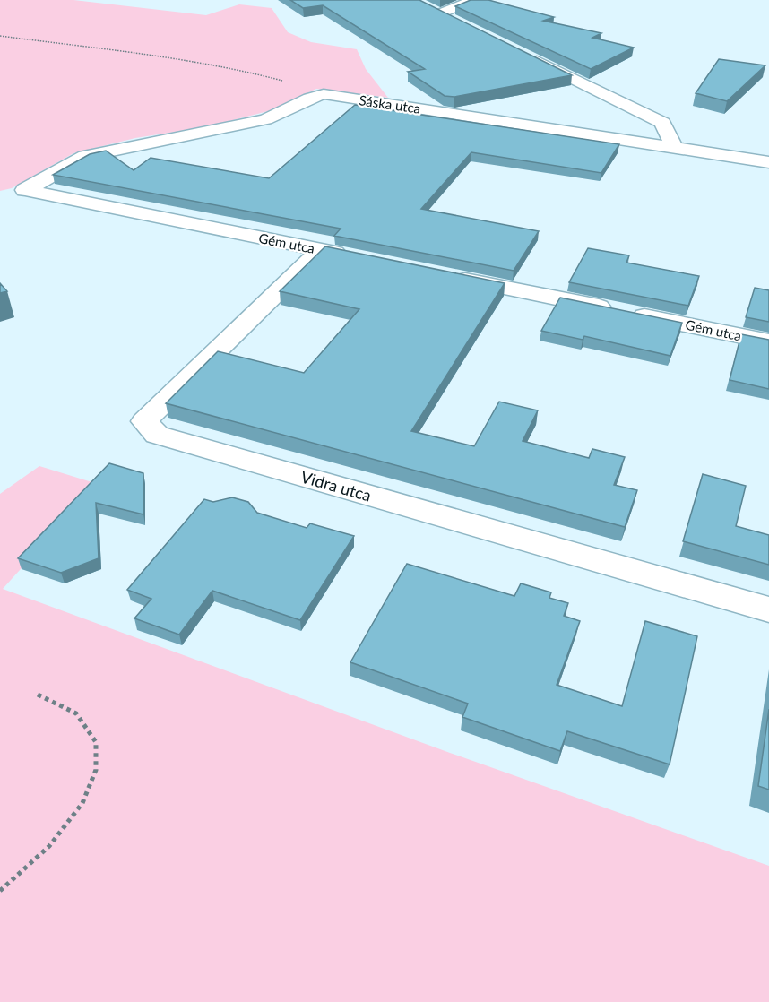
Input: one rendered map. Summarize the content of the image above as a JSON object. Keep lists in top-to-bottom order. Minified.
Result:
{"streets":{"street":["Sáska utca","Gém utca","Vidra utca"]},"crossings":[["Sáska utca","Gém utca"],["Gém utca","Vidra utca"]]}
